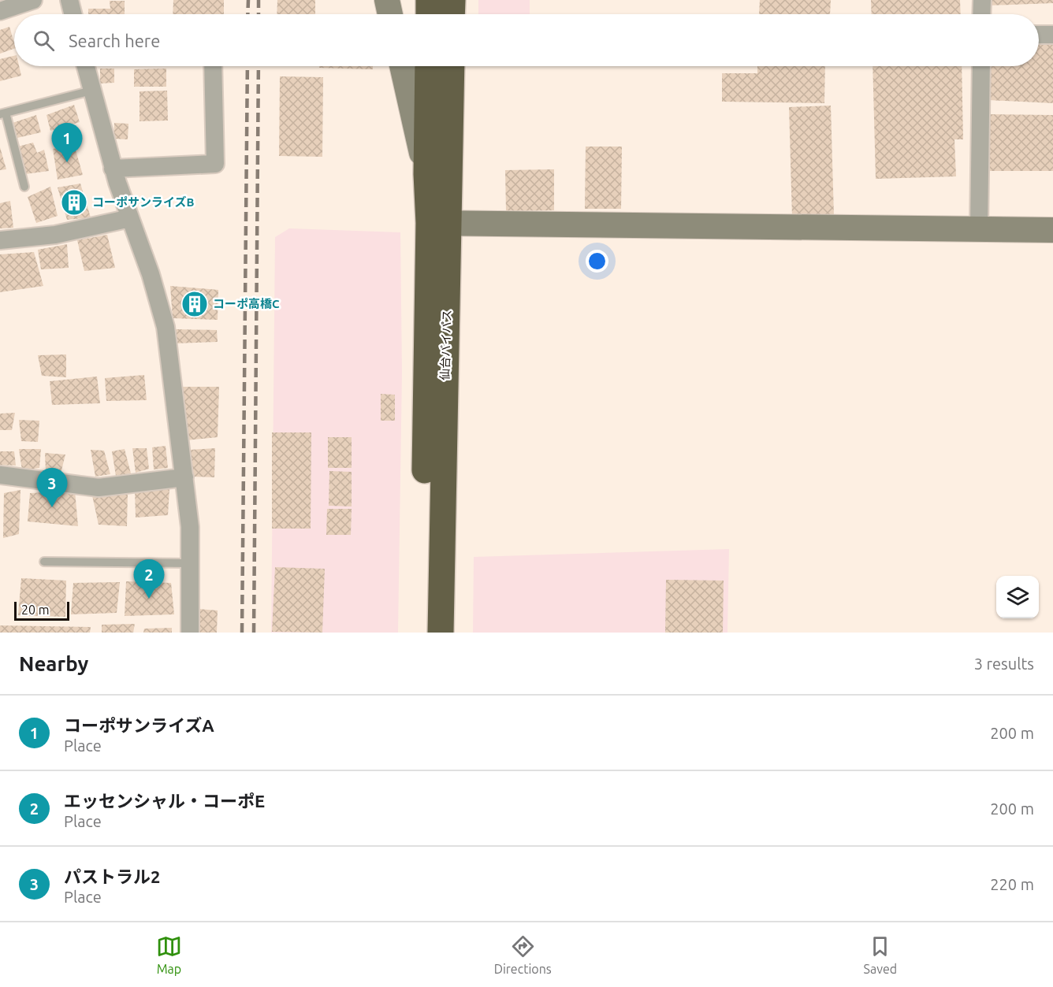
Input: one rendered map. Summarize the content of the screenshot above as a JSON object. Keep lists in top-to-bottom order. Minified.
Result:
{"streets":{"highway":["仙台バイパス"]},"places":{"building":["コーポサンライズB","コーポ高橋C"]},"scale_bar":"20 m","page":{"search":"Search here","pins":["1","3","2"],"scale":"20 m","heading":["Nearby","3 results"],"list":[{"mark":"1","name":"コーポサンライズA","note":"Place","value":"200 m"},{"mark":"2","name":"エッセンシャル・コーポE","note":"Place","value":"200 m"},{"mark":"3","name":"パストラル2","note":"Place","value":"220 m"}],"nav":["Map","Directions","Saved"]}}
